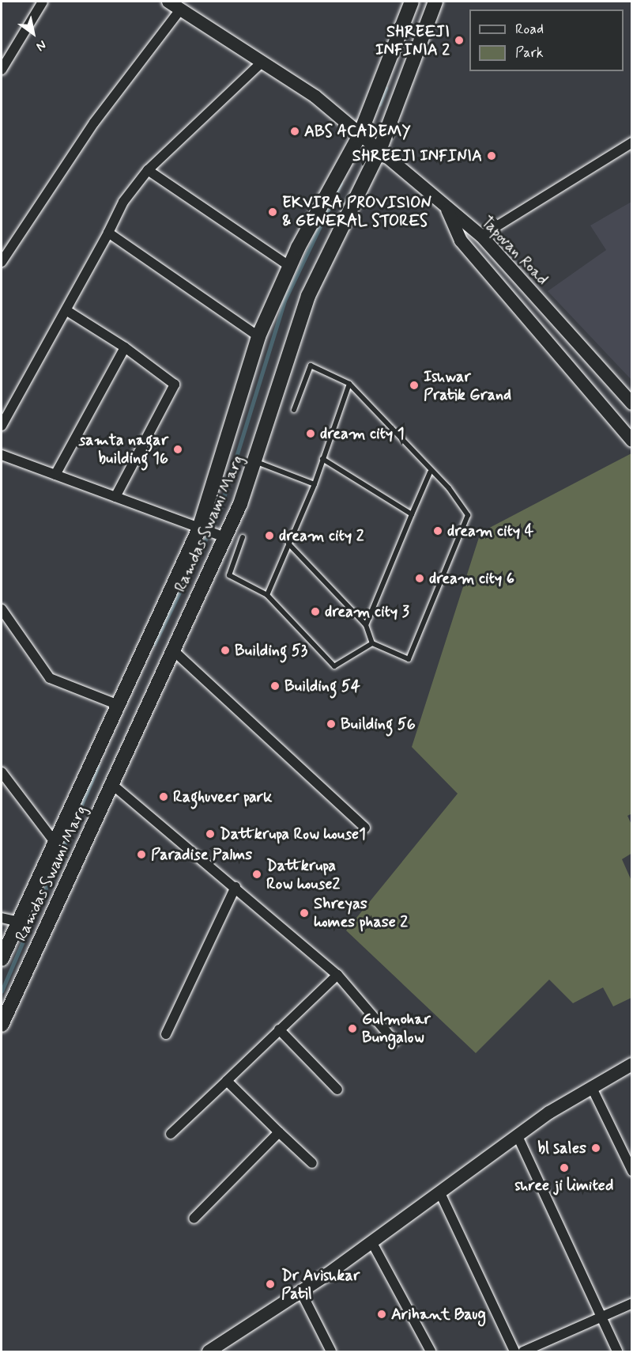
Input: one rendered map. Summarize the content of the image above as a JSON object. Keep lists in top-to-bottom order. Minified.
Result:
{"streets":{"main road":["Ramdas Swami Marg"],"street":["Tapovan Road"]},"crossings":[["Tapovan Road","Ramdas Swami Marg"]],"places":["SHREEJI INFINIA 2","ABS ACADEMY","SHREEJI INFINIA","EKVIRA PROVISION & GENERAL STORES","Ishwar Pratik Grand","dream city 1","samta nagar building 16","dream city 4","dream city 2","dream city 6","dream city 3","Building 53","Building 54","Building 56","Raghuveer park","Dattkrupa Row house1","Paradise Palms","Dattkrupa Row house2","Shreyas homes phase 2","Gulmohar Bungalow","bl sales","shree ji limited","Dr Avishkar Patil","Arihant Baug"],"legend":["Road","Park"],"north":"bottom right"}
